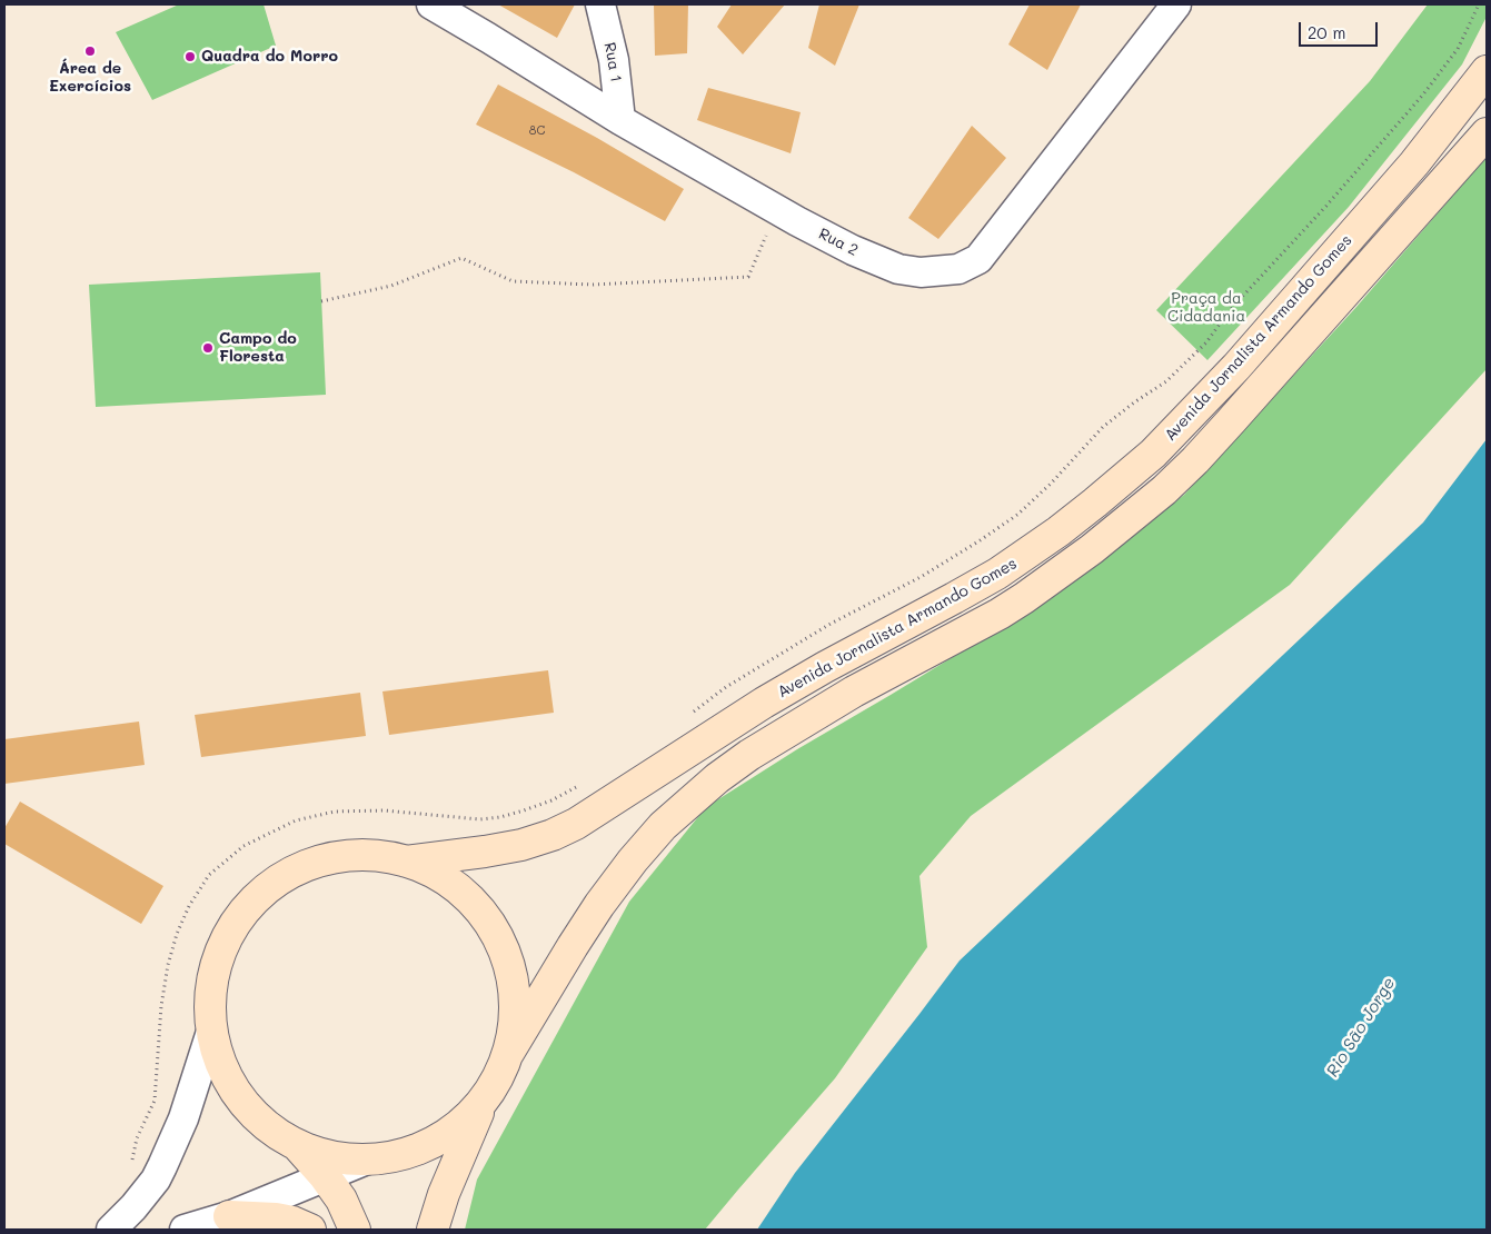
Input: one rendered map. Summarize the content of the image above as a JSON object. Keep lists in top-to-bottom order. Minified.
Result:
{"streets":{"main road":["Avenida Jornalista Armando Gomes"],"street":["Rua 1","Rua 2"]},"crossings":[["Rua 1","Rua 2"]],"water":["Rio São Jorge"],"parks":["Praça da Cidadania"],"places":["Área de Exercícios","Quadra do Morro","Campo do Floresta"],"house_numbers":["8C"],"scale_bar":"20 m"}
